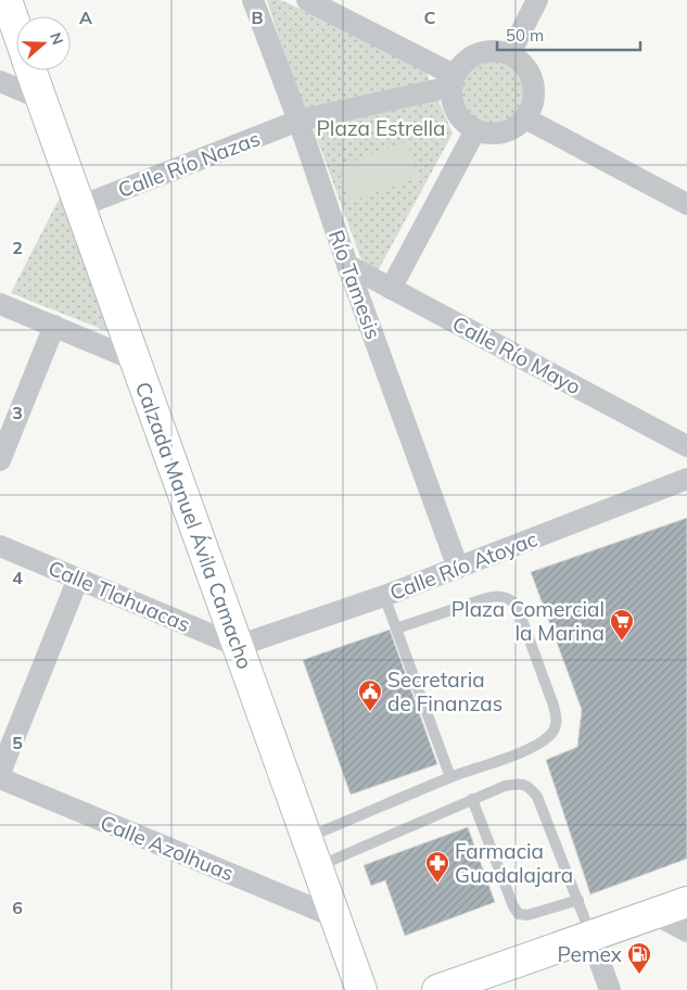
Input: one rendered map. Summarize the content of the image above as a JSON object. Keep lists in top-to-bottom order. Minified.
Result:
{"streets":{"main road":["Calzada Manuel Ávila Camacho"],"street":["Calle Río Nazas","Río Tamesis","Calle Río Mayo","Calle Río Atoyac","Calle Tlahuacas","Calle Azolhuas"]},"crossings":[["Calle Río Nazas","Río Tamesis"],["Calle Río Nazas","Calzada Manuel Ávila Camacho"],["Río Tamesis","Calle Río Mayo"],["Río Tamesis","Calle Río Atoyac"],["Calzada Manuel Ávila Camacho","Calle Río Atoyac"],["Calzada Manuel Ávila Camacho","Calle Tlahuacas"],["Calzada Manuel Ávila Camacho","Calle Azolhuas"],["Calle Río Atoyac","Calle Tlahuacas"]],"parks":["Plaza Estrella"],"places":{"supermarket":["Plaza Comercial la Marina"],"public building":["Secretaria de Finanzas"],"pharmacy":["Farmacia Guadalajara"],"fuel station":["Pemex"]},"scale_bar":"50 m","north":"right","grid":{"columns":["A","B","C"],"rows":["2","3","4","5","6"]}}
